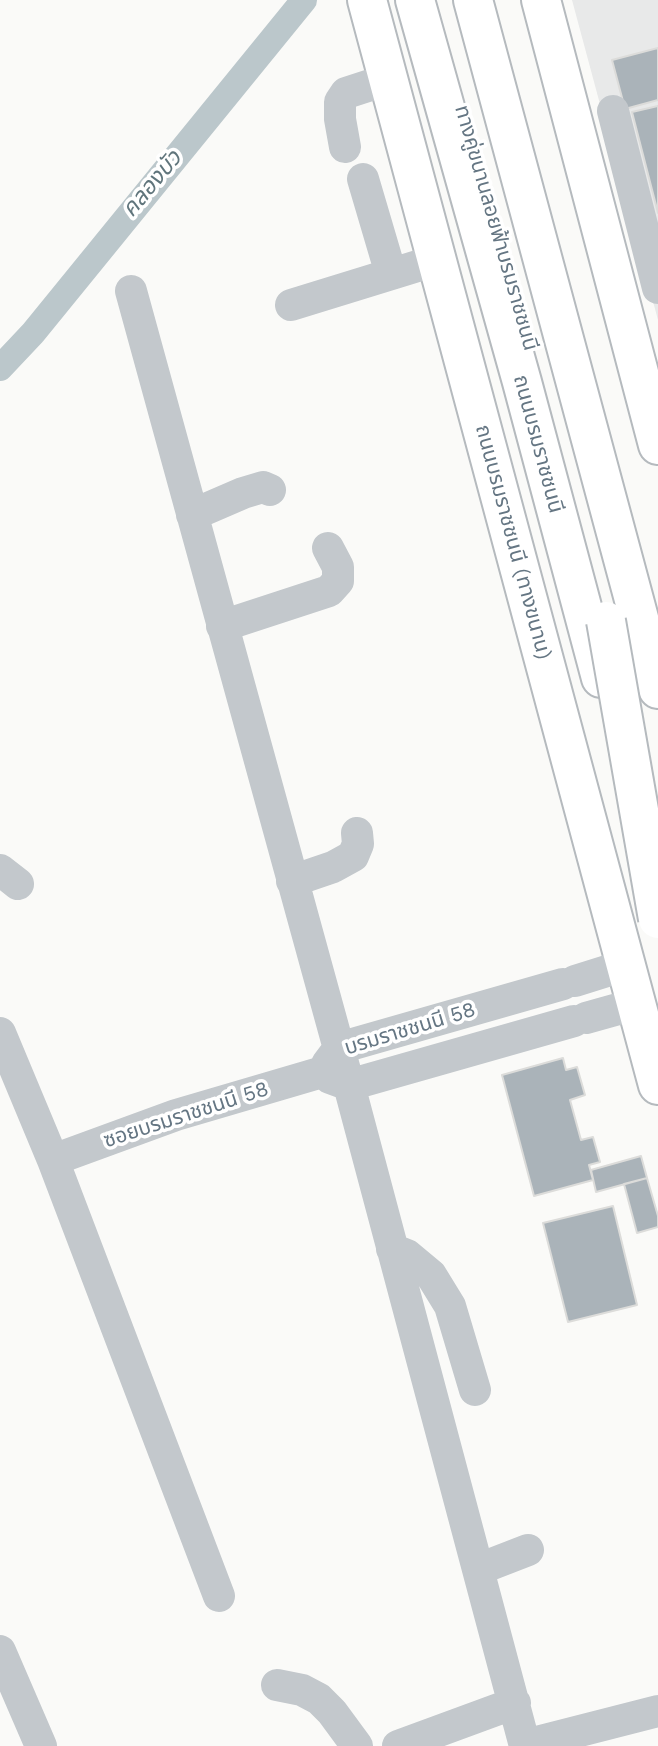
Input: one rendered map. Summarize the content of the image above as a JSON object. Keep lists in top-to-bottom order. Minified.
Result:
{"streets":{"main road":["ทางคู่ขนานลอยฟ้าบรมราชชนนี","ถนนบรมราชชนนี","ถนนบรมราชชนนี (ทางขนาน)"],"street":["บรมราชชนนี 58","ซอยบรมราชชนนี 58"]},"crossings":[["ถนนบรมราชชนนี (ทางขนาน)","บรมราชชนนี 58"],["บรมราชชนนี 58","ซอยบรมราชชนนี 58"]],"water":["คลองบัว"]}
